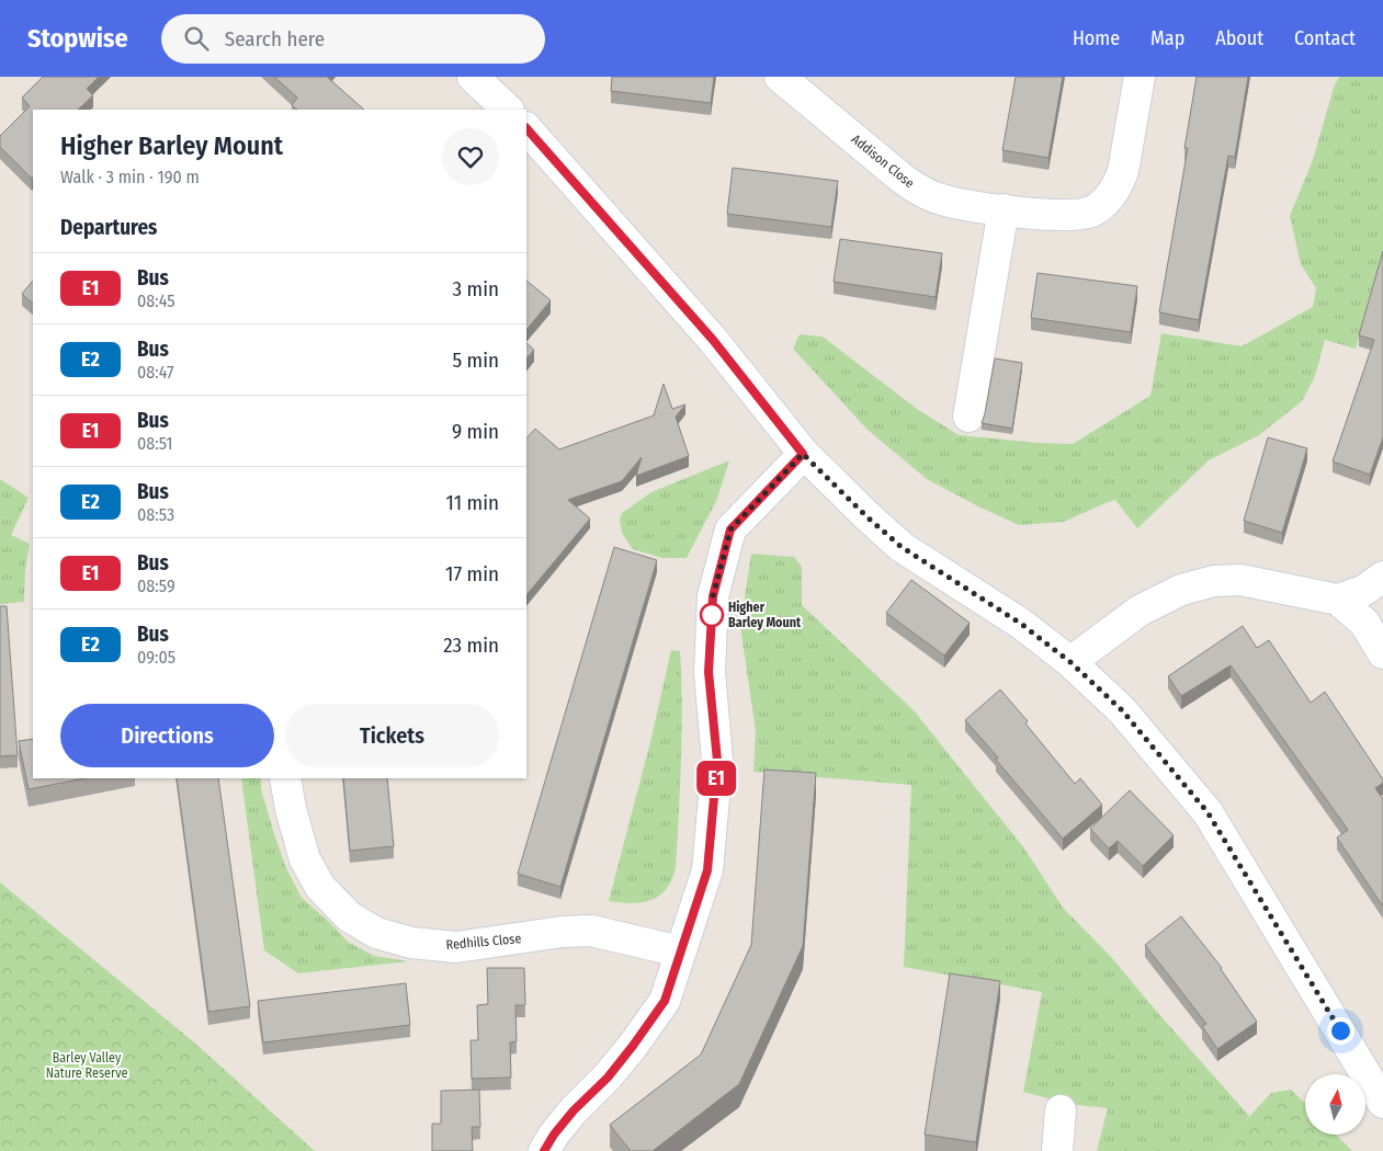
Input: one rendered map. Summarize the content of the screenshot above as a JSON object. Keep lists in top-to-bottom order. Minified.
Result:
{"streets":{"street":["Addison Close","Redhills Close"]},"parks":["Barley Valley Nature Reserve"],"places":["Higher Barley Mount"],"lines":["bus line E1"],"north":"top","page":{"header":"Stopwise","search":"Search here","nav":["Home","Map","About","Contact"],"on_map":"E1","heading":[["Higher Barley Mount","Walk · 3 min · 190 m"],"Departures"],"list":[{"mark":"E1","name":"Bus","note":"08:45","value":"3 min"},{"mark":"E2","name":"Bus","note":"08:47","value":"5 min"},{"mark":"E1","name":"Bus","note":"08:51","value":"9 min"},{"mark":"E2","name":"Bus","note":"08:53","value":"11 min"},{"mark":"E1","name":"Bus","note":"08:59","value":"17 min"},{"mark":"E2","name":"Bus","note":"09:05","value":"23 min"}],"buttons":["Directions","Tickets"]}}
